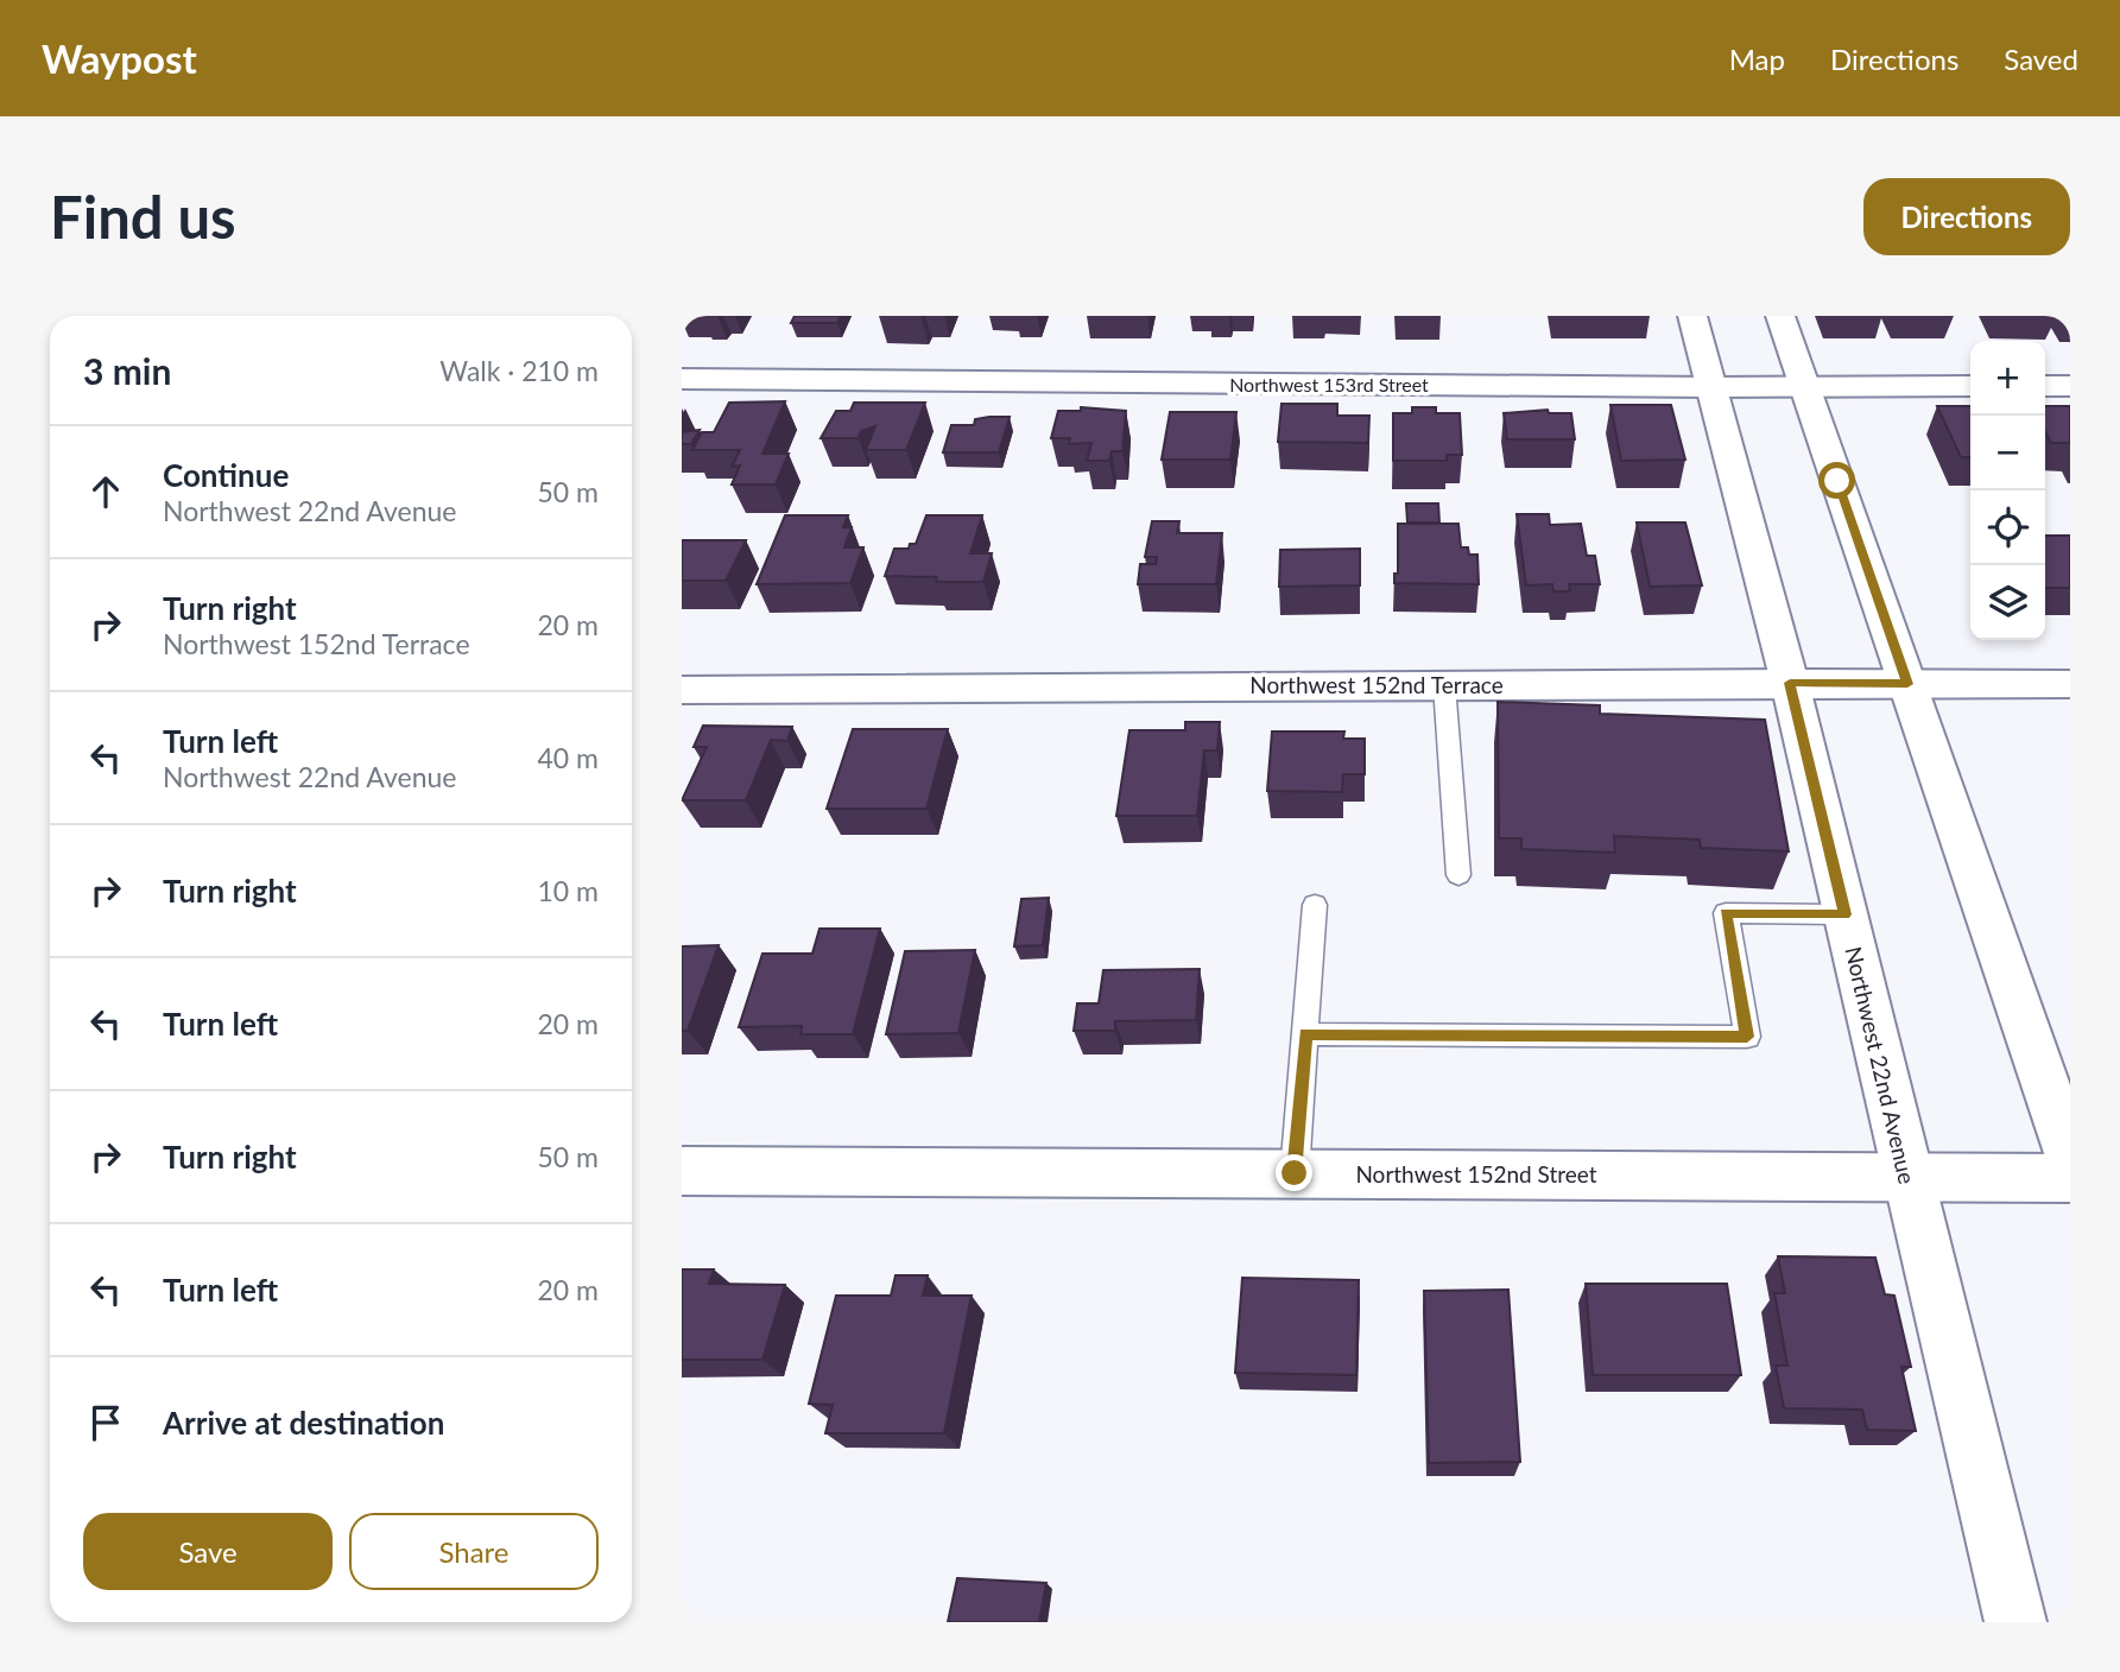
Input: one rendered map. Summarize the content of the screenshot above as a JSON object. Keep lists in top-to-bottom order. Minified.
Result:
{"streets":{"street":["Northwest 153rd Street","Northwest 152nd Terrace","Northwest 22nd Avenue","Northwest 152nd Street"]},"crossings":[["Northwest 153rd Street","Northwest 22nd Avenue"],["Northwest 152nd Terrace","Northwest 22nd Avenue"],["Northwest 22nd Avenue","Northwest 152nd Street"]],"page":{"header":"Waypost","nav":["Map","Directions","Saved"],"buttons":["Directions",["Save","Share"]],"title":"Find us","heading":["3 min","Walk · 210 m"],"map_buttons":["+","−"],"list":[["Continue","Northwest 22nd Avenue","50 m"],["Turn right","Northwest 152nd Terrace","20 m"],["Turn left","Northwest 22nd Avenue","40 m"],["Turn right","10 m"],["Turn left","20 m"],["Turn right","50 m"],["Turn left","20 m"],"Arrive at destination"]}}
